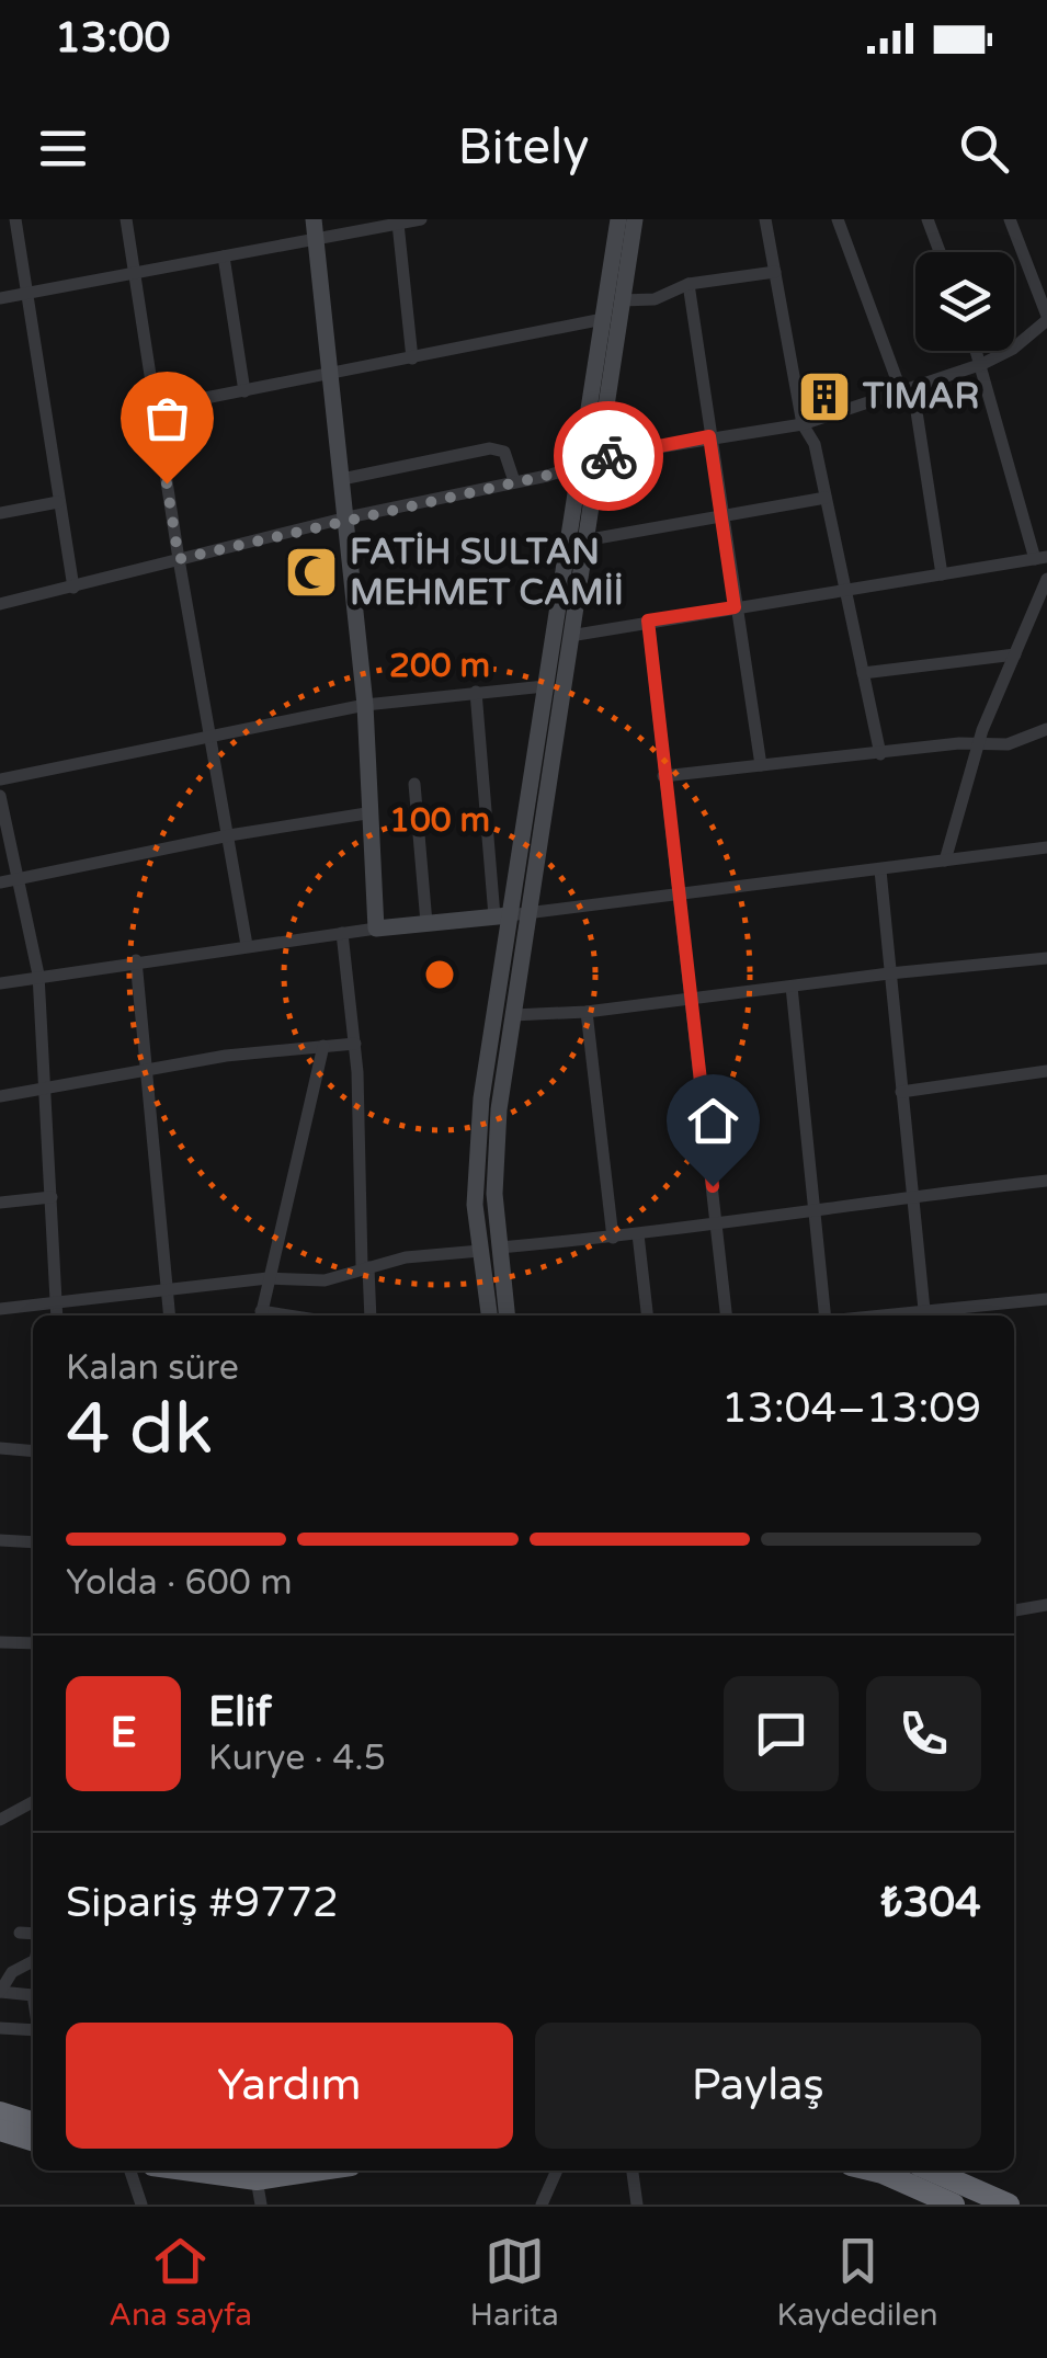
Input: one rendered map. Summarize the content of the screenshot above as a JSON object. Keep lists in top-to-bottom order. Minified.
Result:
{"places":{"building":["TIMAR"],"mosque":["FATİH SULTAN MEHMET CAMİİ"]},"page":{"status":"13:00","header":"Bitely","heading":["4 dk","Kalan süre","13:04–13:09"],"panel":["Elif","Kurye · 4.5","Sipariş #9772","₺304"],"bar":"Yolda · 600 m","round":"E","buttons":["Yardım","Paylaş"],"tabs":["Ana sayfa","Harita","Kaydedilen"]},"rings":["200 m","100 m"]}
